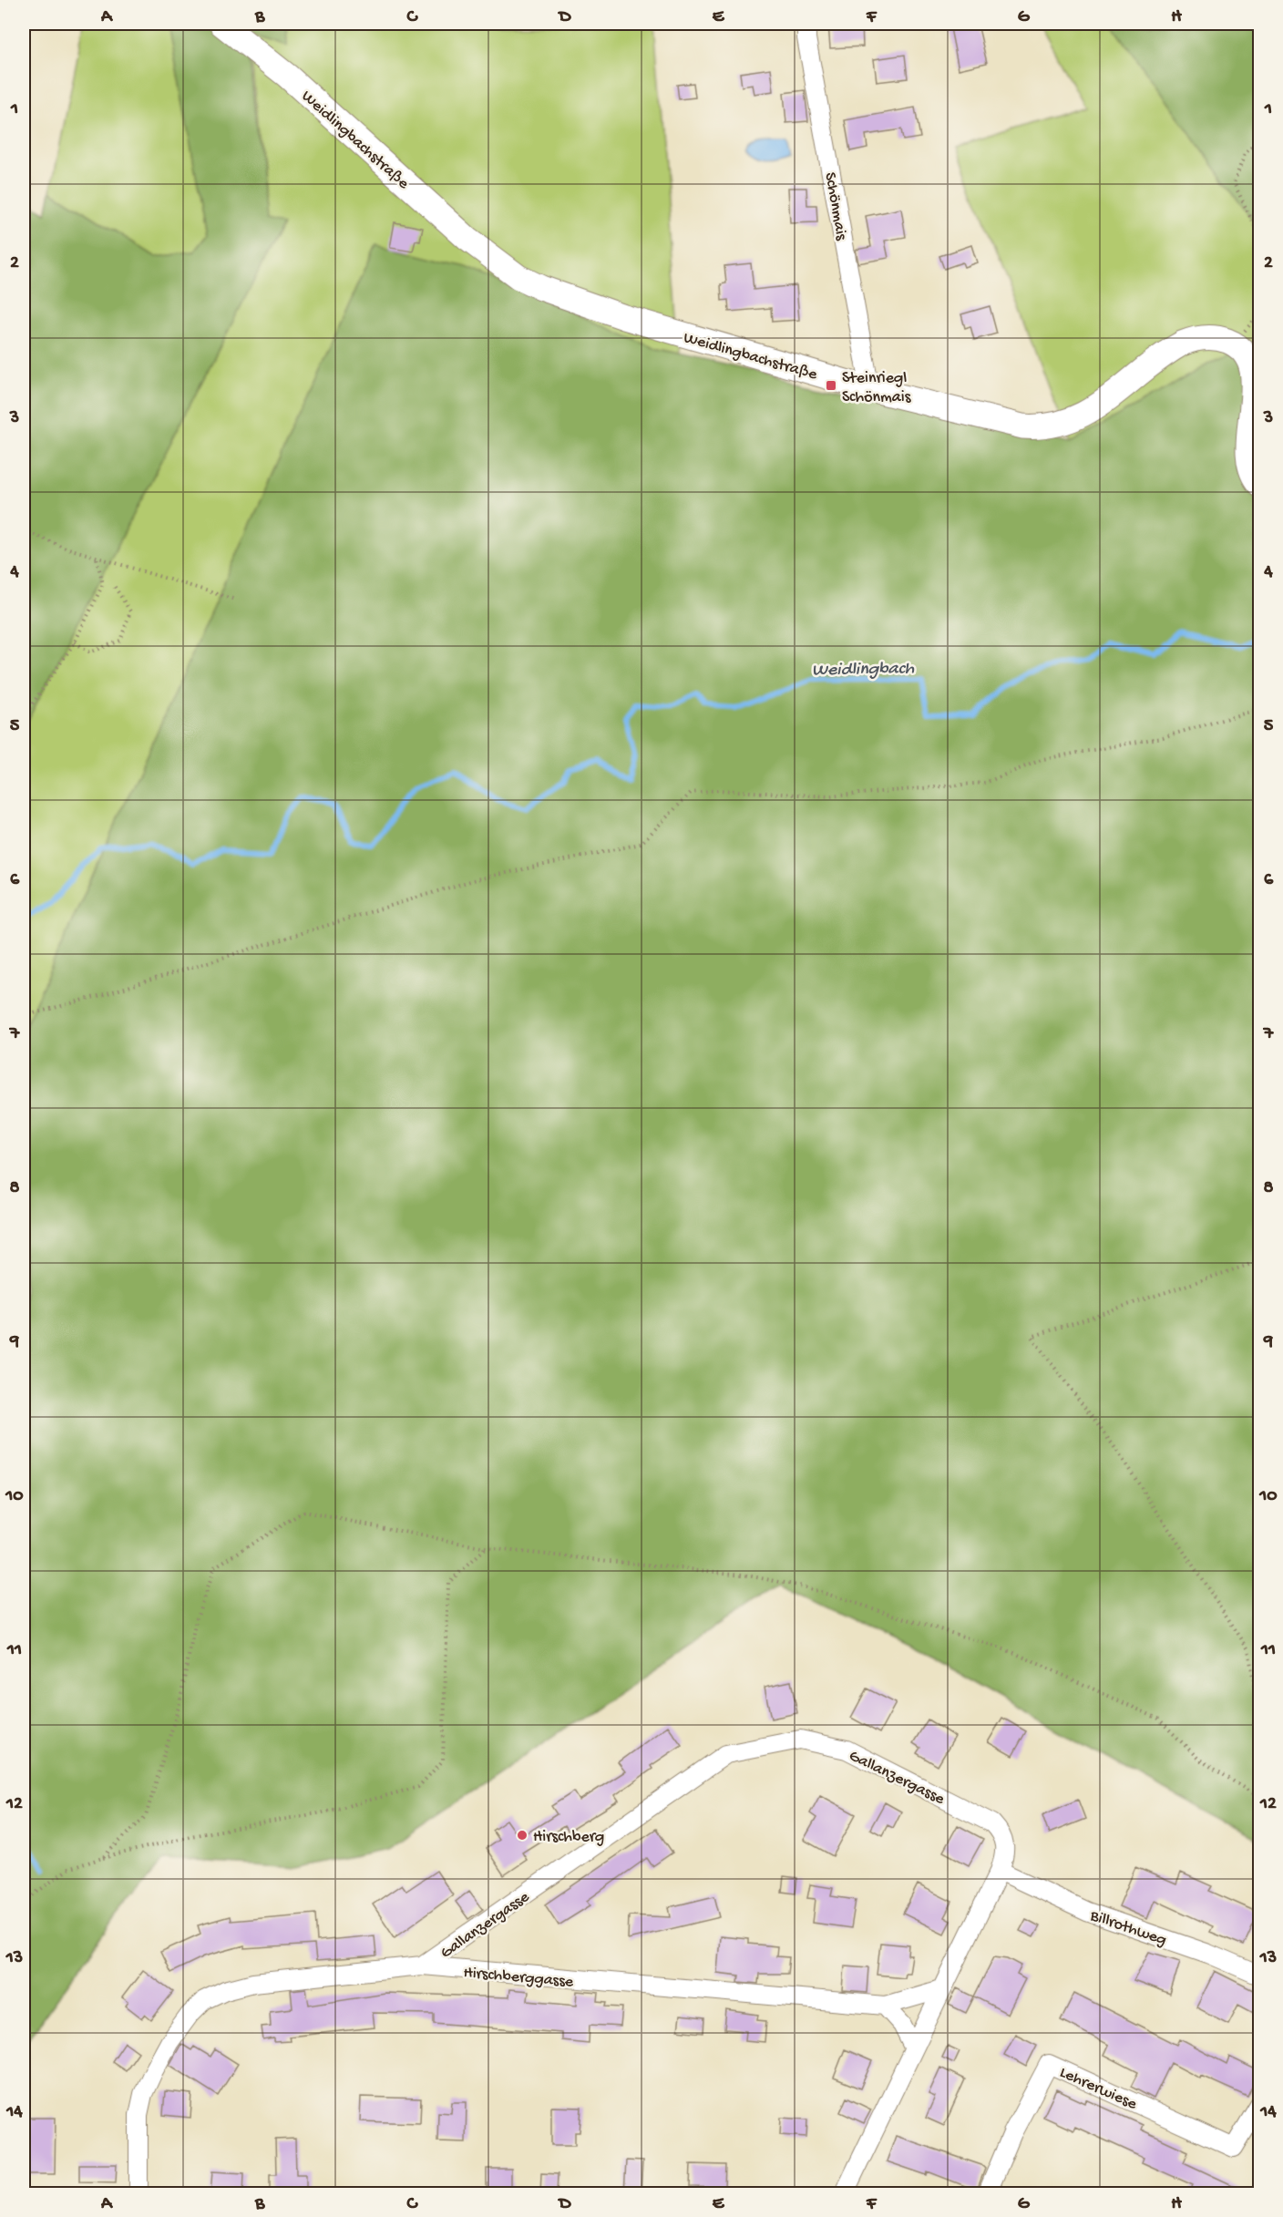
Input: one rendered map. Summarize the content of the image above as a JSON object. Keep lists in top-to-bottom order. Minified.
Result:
{"streets":{"main road":["Weidlingbachstraße"],"street":["Schönmais","Gallanzergasse","Billrothweg","Hirschberggasse","Lehrerwiese"]},"crossings":[["Weidlingbachstraße","Schönmais"],["Gallanzergasse","Billrothweg"],["Gallanzergasse","Hirschberggasse"]],"water":["Weidlingbach"],"places":{"transit":["Steinriegl Schönmais"],"other":["Hirschberg"]},"grid":{"columns":["A","B","C","D","E","F","G","H"],"rows":["1","2","3","4","5","6","7","8","9","10","11","12","13","14"]}}
